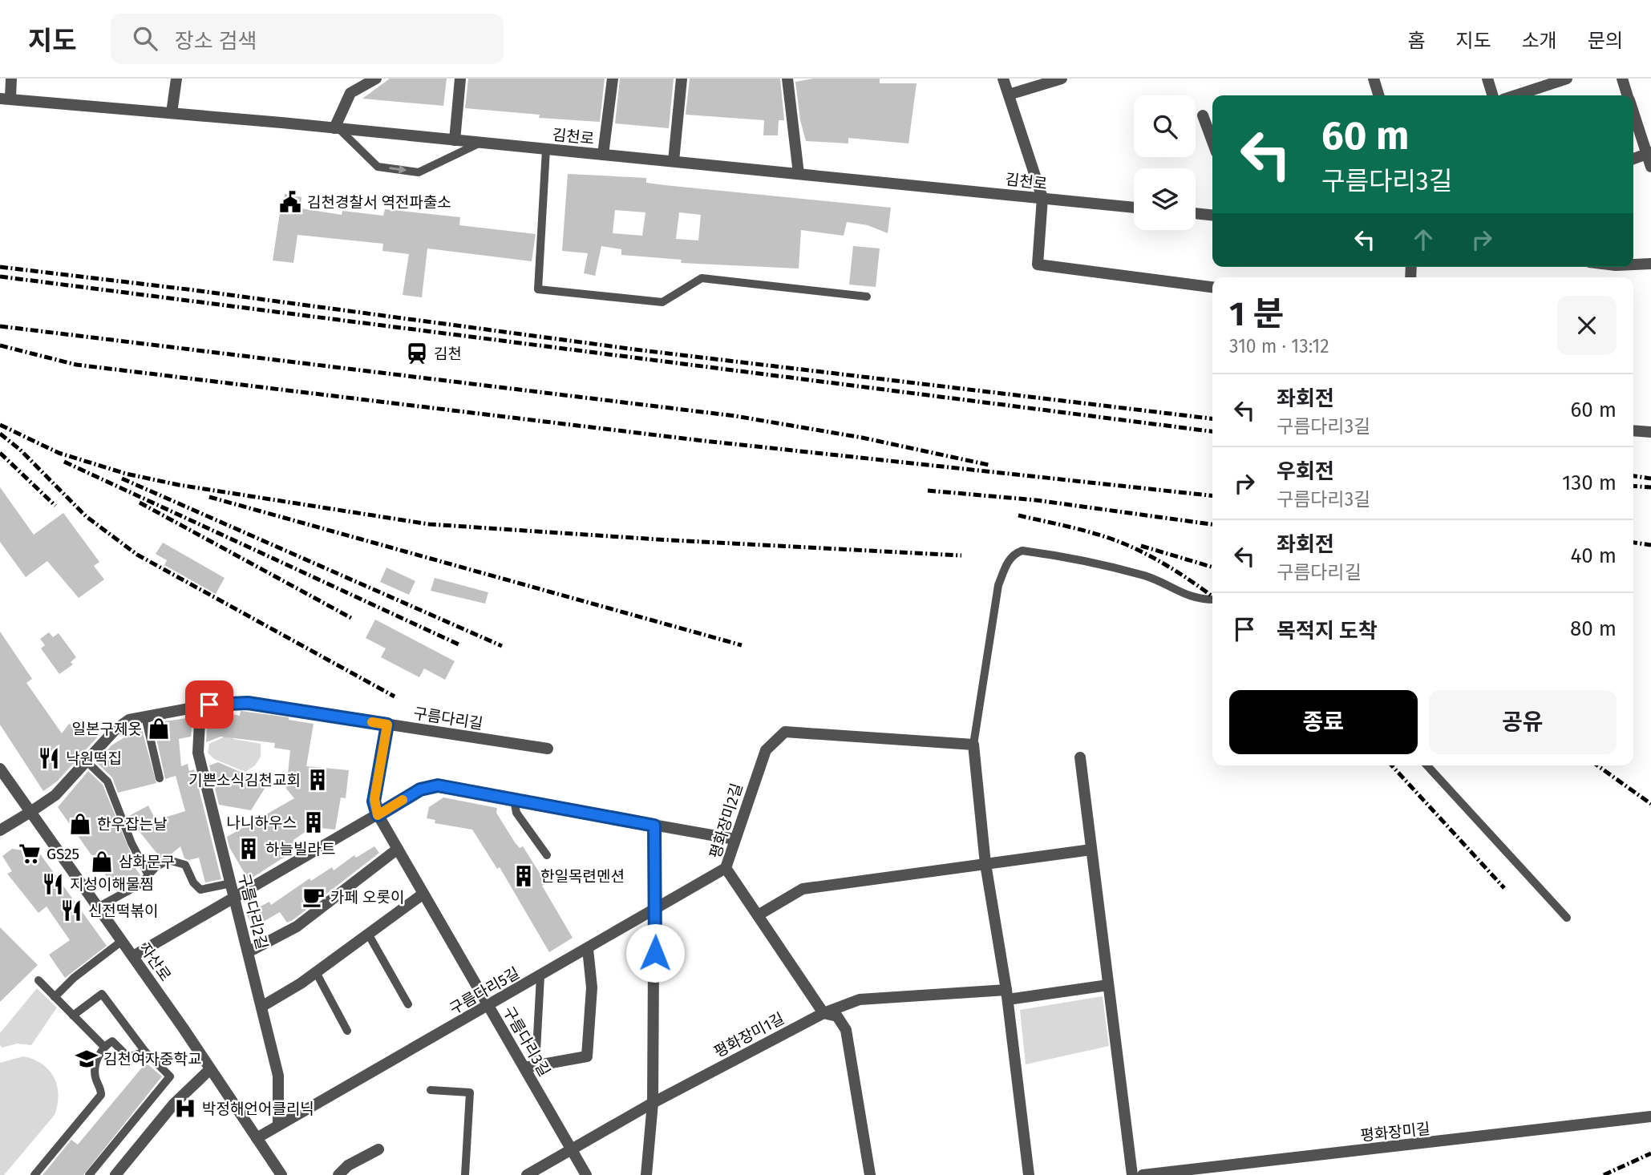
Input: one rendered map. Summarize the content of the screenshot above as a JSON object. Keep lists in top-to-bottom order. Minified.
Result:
{"streets":{"street":["김천로","구름다리길","평화장미2길","구름다리2길","자산로","구름다리5길","평화장미1길","구름다리3길","평화장미길"]},"crossings":[["구름다리길","구름다리2길"],["구름다리길","자산로"],["구름다리길","구름다리3길"],["평화장미2길","구름다리5길"],["평화장미2길","평화장미1길"],["구름다리2길","구름다리5길"],["자산로","구름다리5길"],["구름다리5길","구름다리3길"],["평화장미1길","구름다리3길"]],"places":{"public building":["김천경찰서 역전파출소"],"station":["김천"],"shop":["일본구제옷","한우잡는날","삼화문구"],"restaurant":["낙원떡집","지성이해물찜","신전떡볶이"],"building":["기쁜소식김천교회","나니하우스","하늘빌라트","한일목련멘션"],"supermarket":["GS25"],"cafe":["카페 오롯이"],"school or university":["김천여자중학교"],"hospital":["박정해언어클리닉"]},"page":{"header":"지도","search":"장소 검색","nav":["홈","지도","소개","문의"],"turn":["60 m","구름다리3길"],"heading":["1 분","310 m · 13:12"],"list":[{"name":"좌회전","note":"구름다리3길","value":"60 m"},{"name":"우회전","note":"구름다리3길","value":"130 m"},{"name":"좌회전","note":"구름다리길","value":"40 m"},{"name":"목적지 도착","value":"80 m"}],"buttons":["종료","공유"]}}
